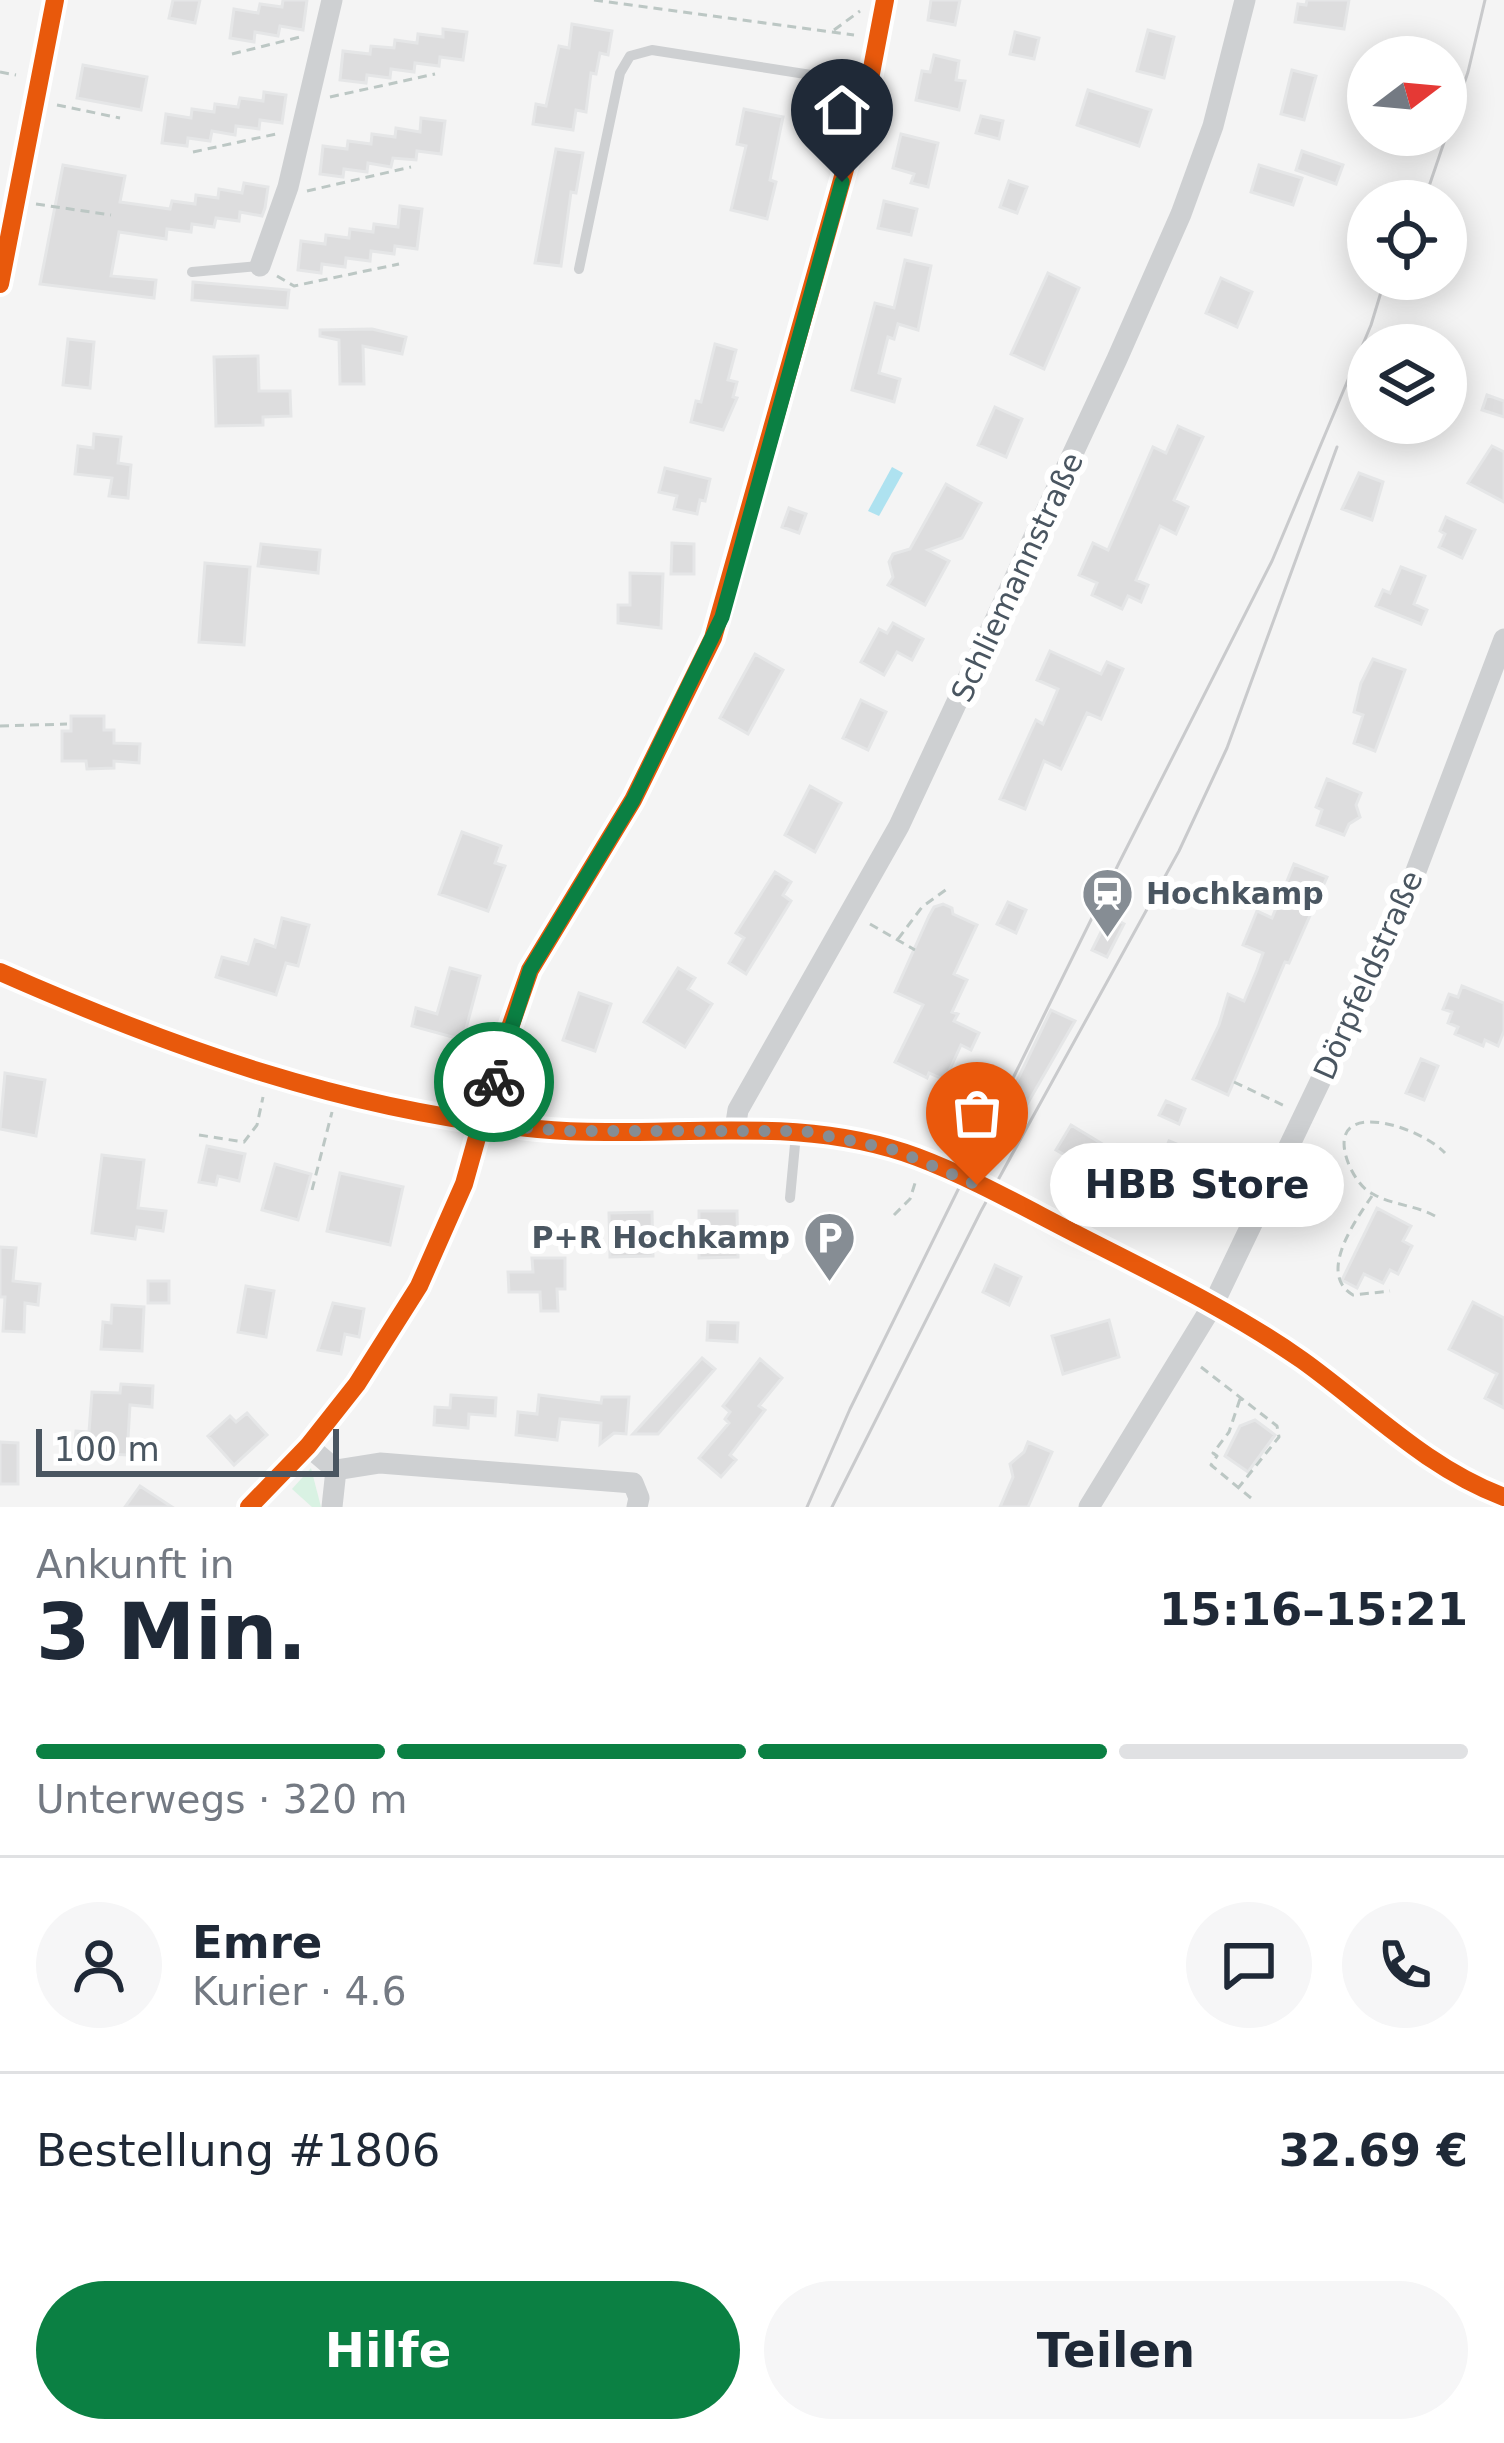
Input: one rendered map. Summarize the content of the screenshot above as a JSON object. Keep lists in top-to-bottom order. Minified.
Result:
{"streets":{"street":["Schliemannstraße","Dörpfeldstraße"]},"places":{"station":["Hochkamp"],"other":["HBB Store"],"parking":["P+R Hochkamp"]},"scale_bar":"100 m","north":"right","page":{"bubble":"HBB Store","scale":"100 m","heading":["3 Min.","Ankunft in","15:16–15:21"],"panel":["Emre","Kurier · 4.6","Bestellung #1806","32.69 €"],"bar":"Unterwegs · 320 m","buttons":["Hilfe","Teilen"]}}
